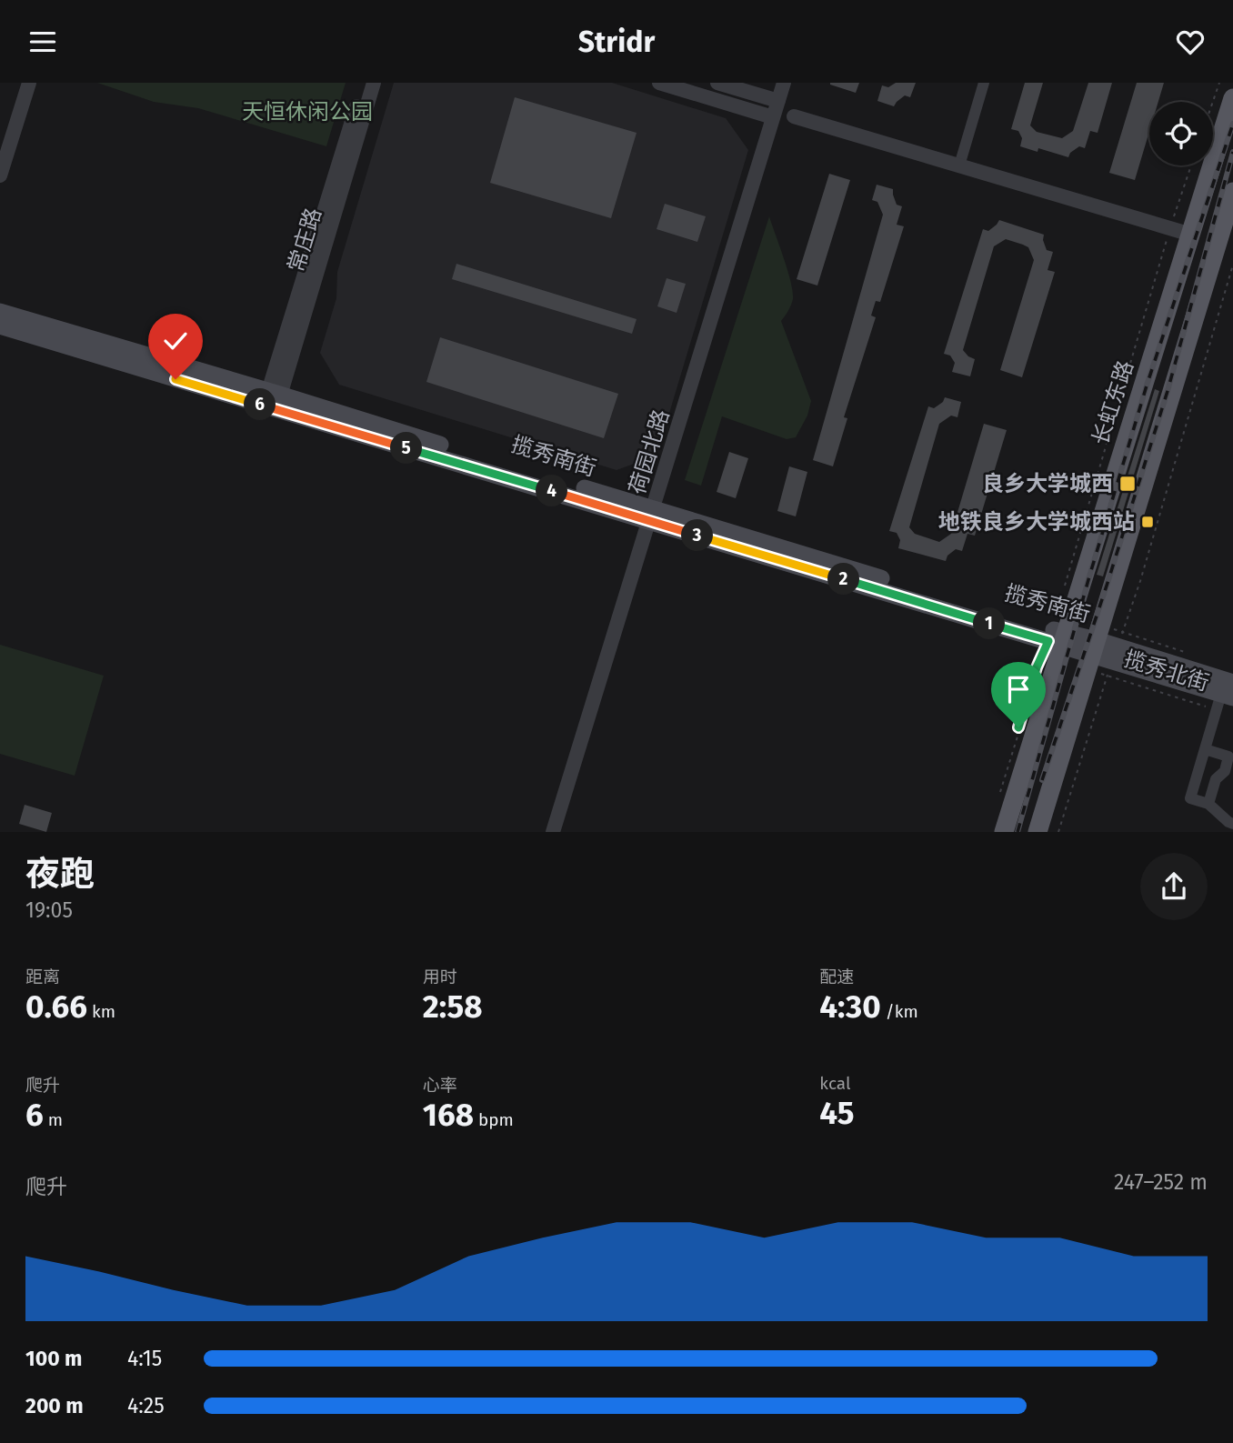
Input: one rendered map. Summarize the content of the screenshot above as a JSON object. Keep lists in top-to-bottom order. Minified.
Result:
{"streets":{"main road":["长虹东路","揽秀南街","揽秀北街"],"street":["常庄路","荷园北路"]},"crossings":[["常庄路","揽秀南街"],["长虹东路","揽秀南街"],["荷园北路","揽秀南街"],["揽秀南街","揽秀北街"]],"parks":["天恒休闲公园"],"places":{"transit":["良乡大学城西","地铁良乡大学城西站"]},"page":{"header":"Stridr","pins":["6","5","4","3","2","1"],"heading":["夜跑","19:05"],"stats":[["距离","0.66 km"],["用时","2:58"],["配速","4:30 /km"],["爬升","6 m"],["心率","168 bpm"],["kcal","45"]],"chart":["爬升","247–252 m"],"list":[{"name":"100 m","note":"4:15"},{"name":"200 m","note":"4:25"}]}}
